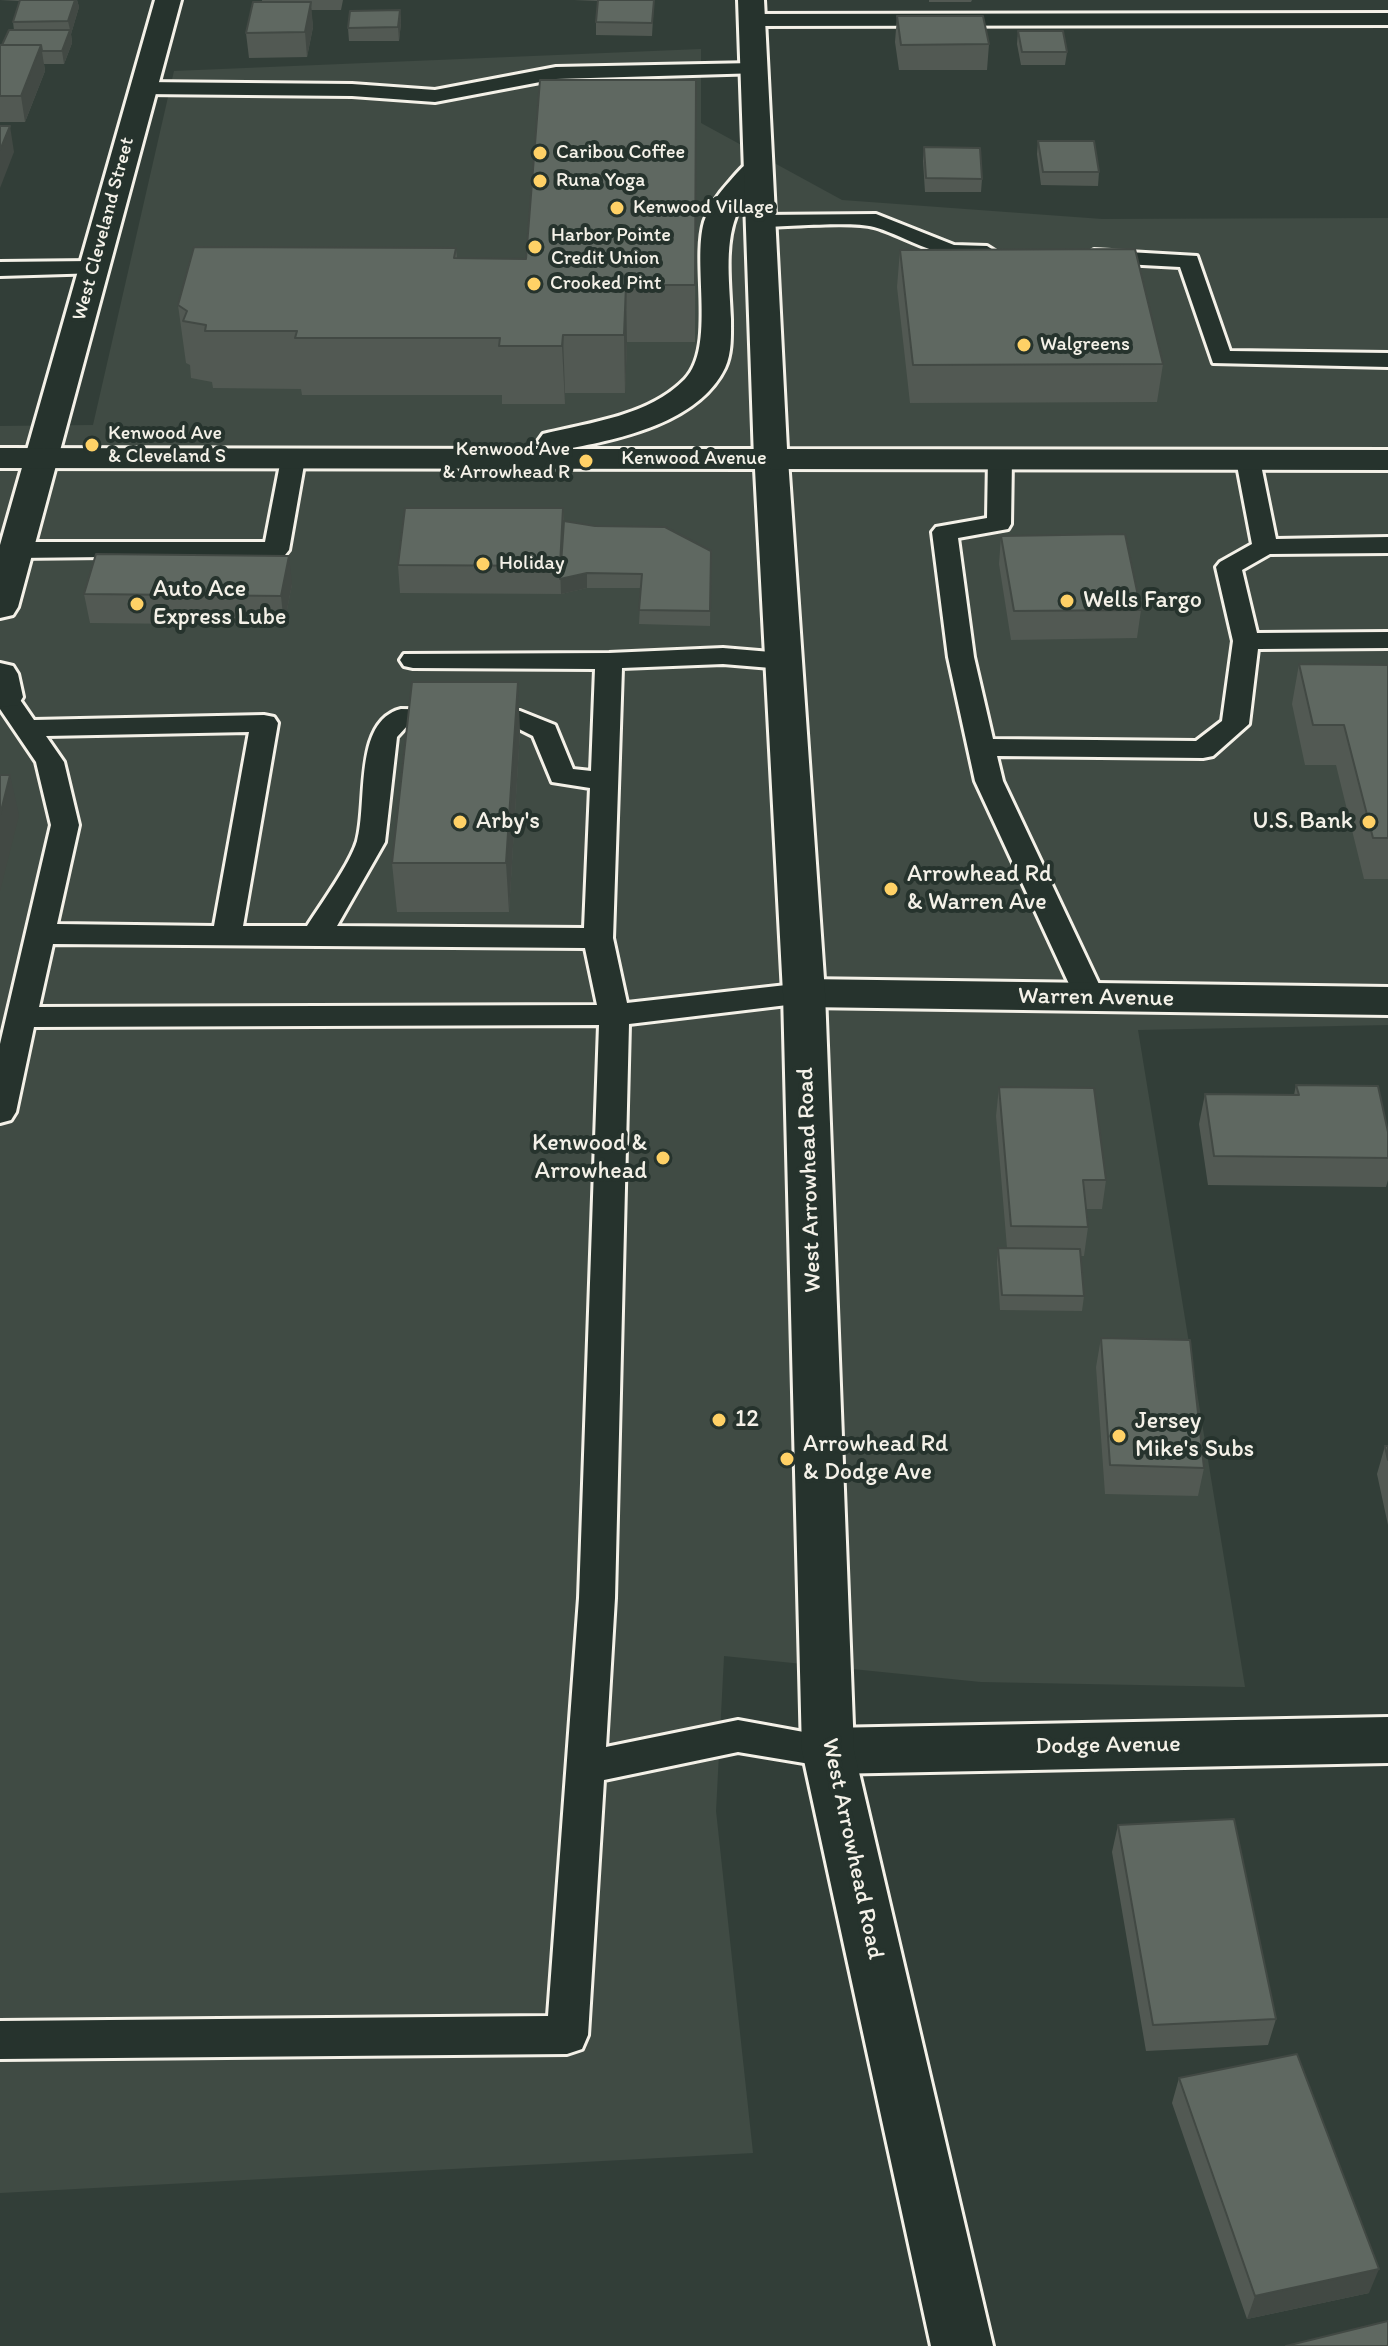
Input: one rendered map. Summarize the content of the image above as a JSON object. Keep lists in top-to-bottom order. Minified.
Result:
{"streets":{"street":["West Cleveland Street","Kenwood Avenue","Warren Avenue","West Arrowhead Road","Dodge Avenue"]},"crossings":[["West Cleveland Street","Kenwood Avenue"],["Kenwood Avenue","West Arrowhead Road"],["Warren Avenue","West Arrowhead Road"],["West Arrowhead Road","Dodge Avenue"]],"places":["Caribou Coffee","Runa Yoga","Kenwood Village","Harbor Pointe Credit Union","Crooked Pint","Walgreens","Kenwood Ave & Cleveland S","Kenwood Ave & Arrowhead R","Holiday","Wells Fargo","Auto Ace Express Lube","Arby's","U.S. Bank","Arrowhead Rd & Warren Ave","Kenwood & Arrowhead","12","Jersey Mike's Subs","Arrowhead Rd & Dodge Ave"]}
